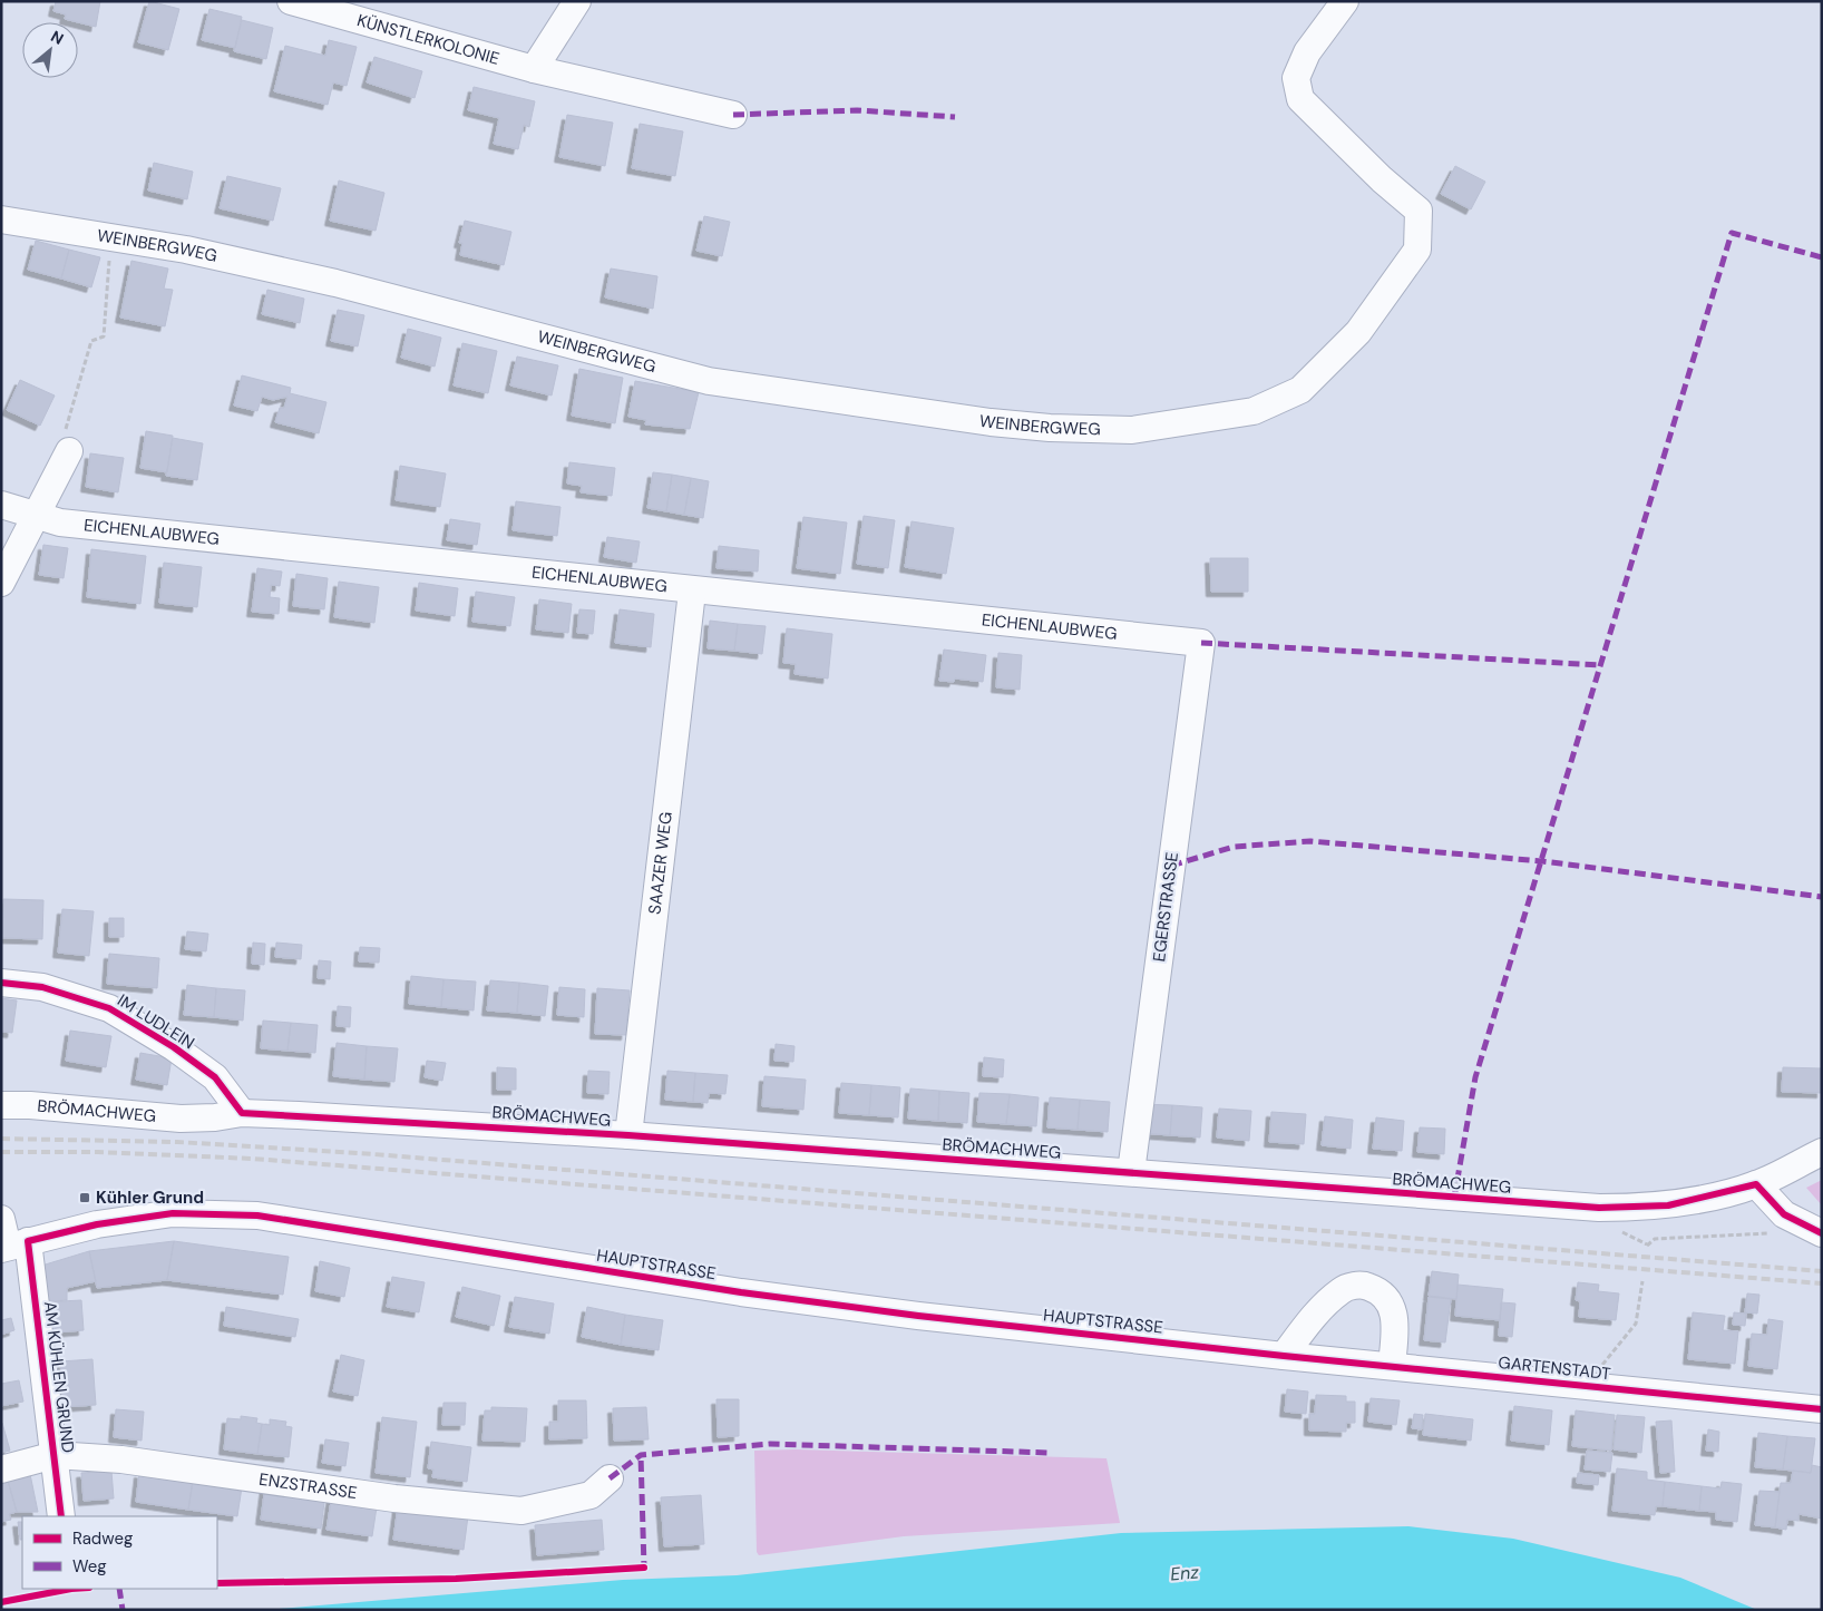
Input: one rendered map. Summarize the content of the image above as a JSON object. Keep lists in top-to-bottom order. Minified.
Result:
{"streets":{"street":["KÜNSTLERKOLONIE","WEINBERGWEG","EICHENLAUBWEG","SAAZER WEG","EGERSTRASSE","IM LUDLEIN","BRÖMACHWEG","HAUPTSTRASSE","GARTENSTADT","AM KÜHLEN GRUND","ENZSTRASSE"]},"crossings":[["EICHENLAUBWEG","SAAZER WEG"],["EICHENLAUBWEG","EGERSTRASSE"],["SAAZER WEG","BRÖMACHWEG"],["EGERSTRASSE","BRÖMACHWEG"],["IM LUDLEIN","BRÖMACHWEG"],["HAUPTSTRASSE","GARTENSTADT"],["HAUPTSTRASSE","AM KÜHLEN GRUND"],["AM KÜHLEN GRUND","ENZSTRASSE"]],"water":["Enz"],"places":{"transit":["Kühler Grund"]},"legend":["Radweg","Weg"],"north":"top right"}
